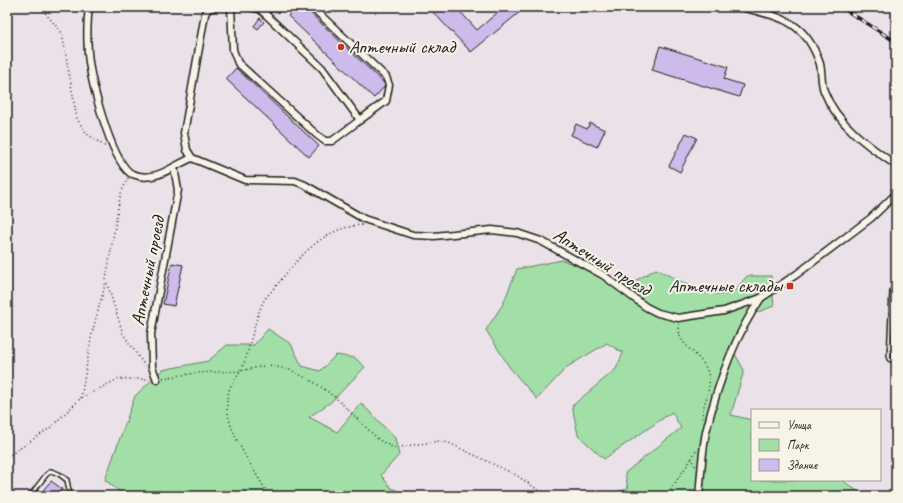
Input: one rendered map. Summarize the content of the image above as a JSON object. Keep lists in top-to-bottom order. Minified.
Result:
{"streets":{"street":["Аптечный проезд"]},"places":{"other":["Аптечный склад"],"transit":["Аптечные склады"]},"legend":["Улица","Парк","Здание"]}
